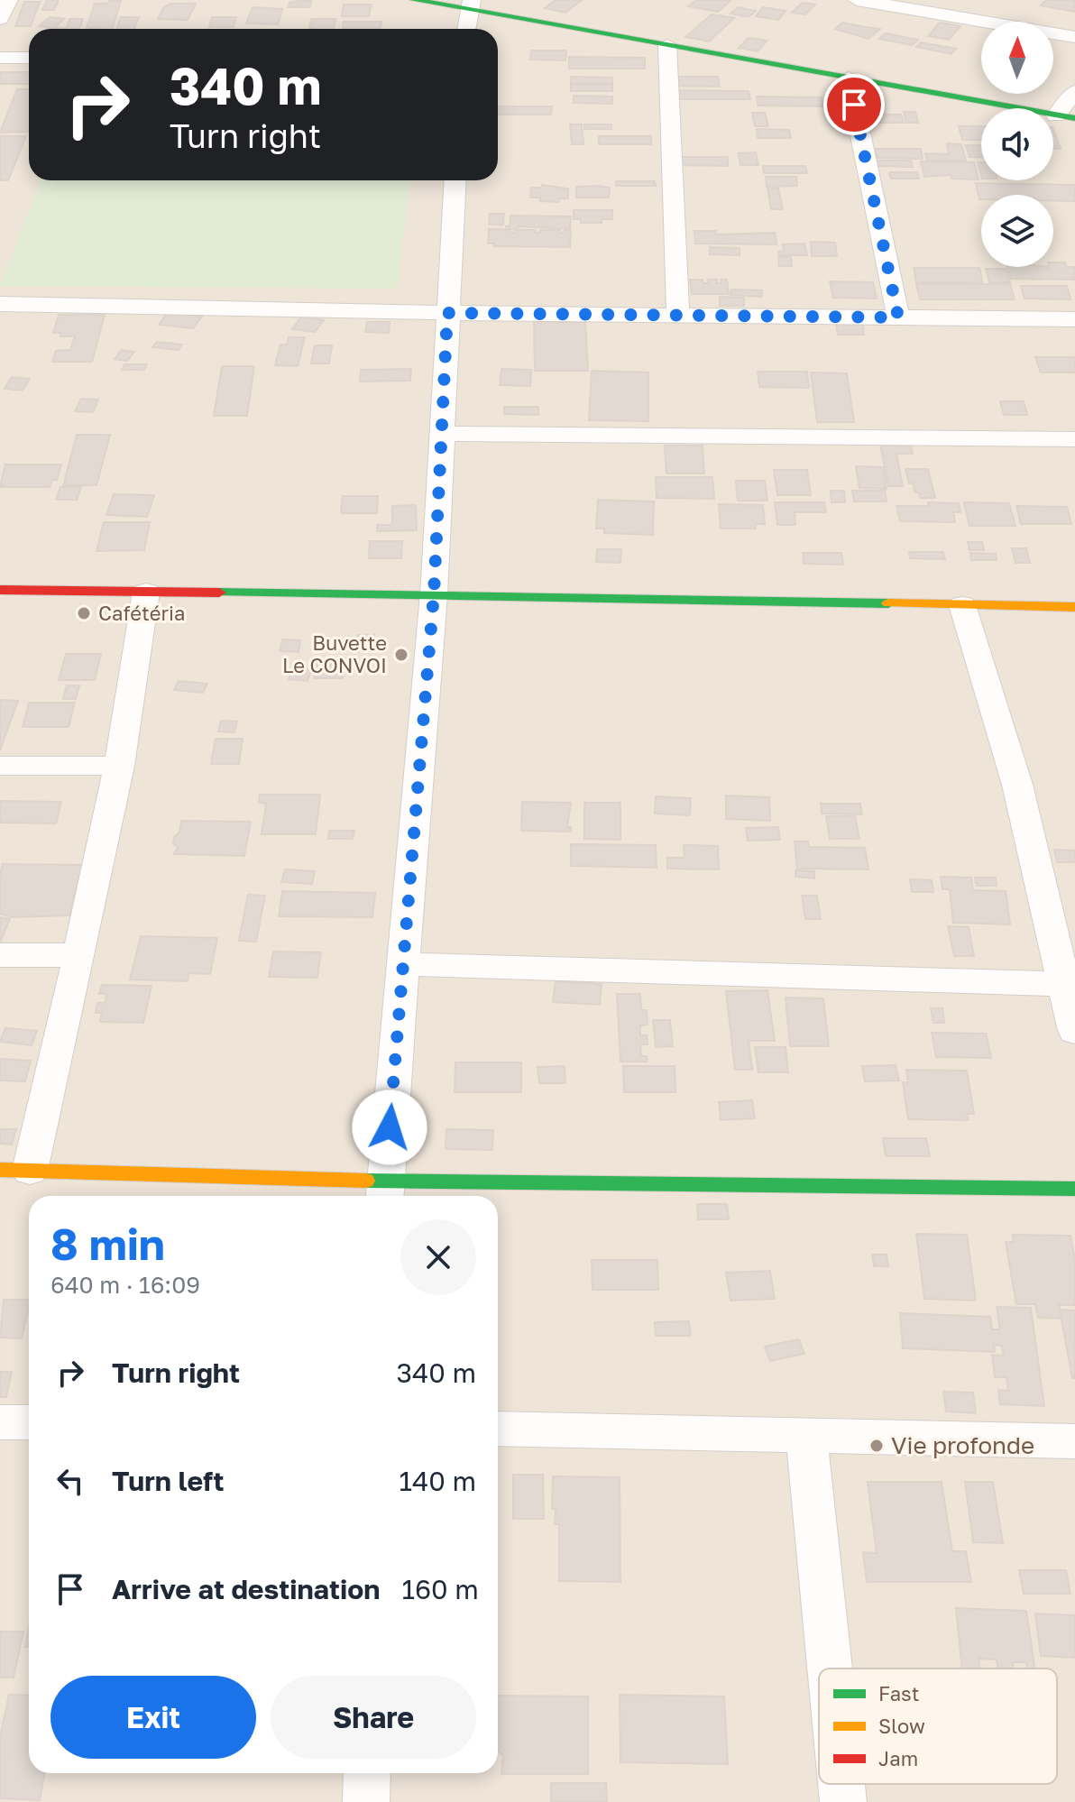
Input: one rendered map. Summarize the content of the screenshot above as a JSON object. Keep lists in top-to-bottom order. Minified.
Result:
{"places":["Cafétéria","Buvette Le CONVOI","Vie profonde"],"legend":["Fast","Slow","Jam"],"north":"top","page":{"turn":["340 m","Turn right"],"heading":["8 min","640 m · 16:09"],"list":[{"name":"Turn right","value":"340 m"},{"name":"Turn left","value":"140 m"},{"name":"Arrive at destination","value":"160 m"}],"buttons":["Exit","Share"]}}
